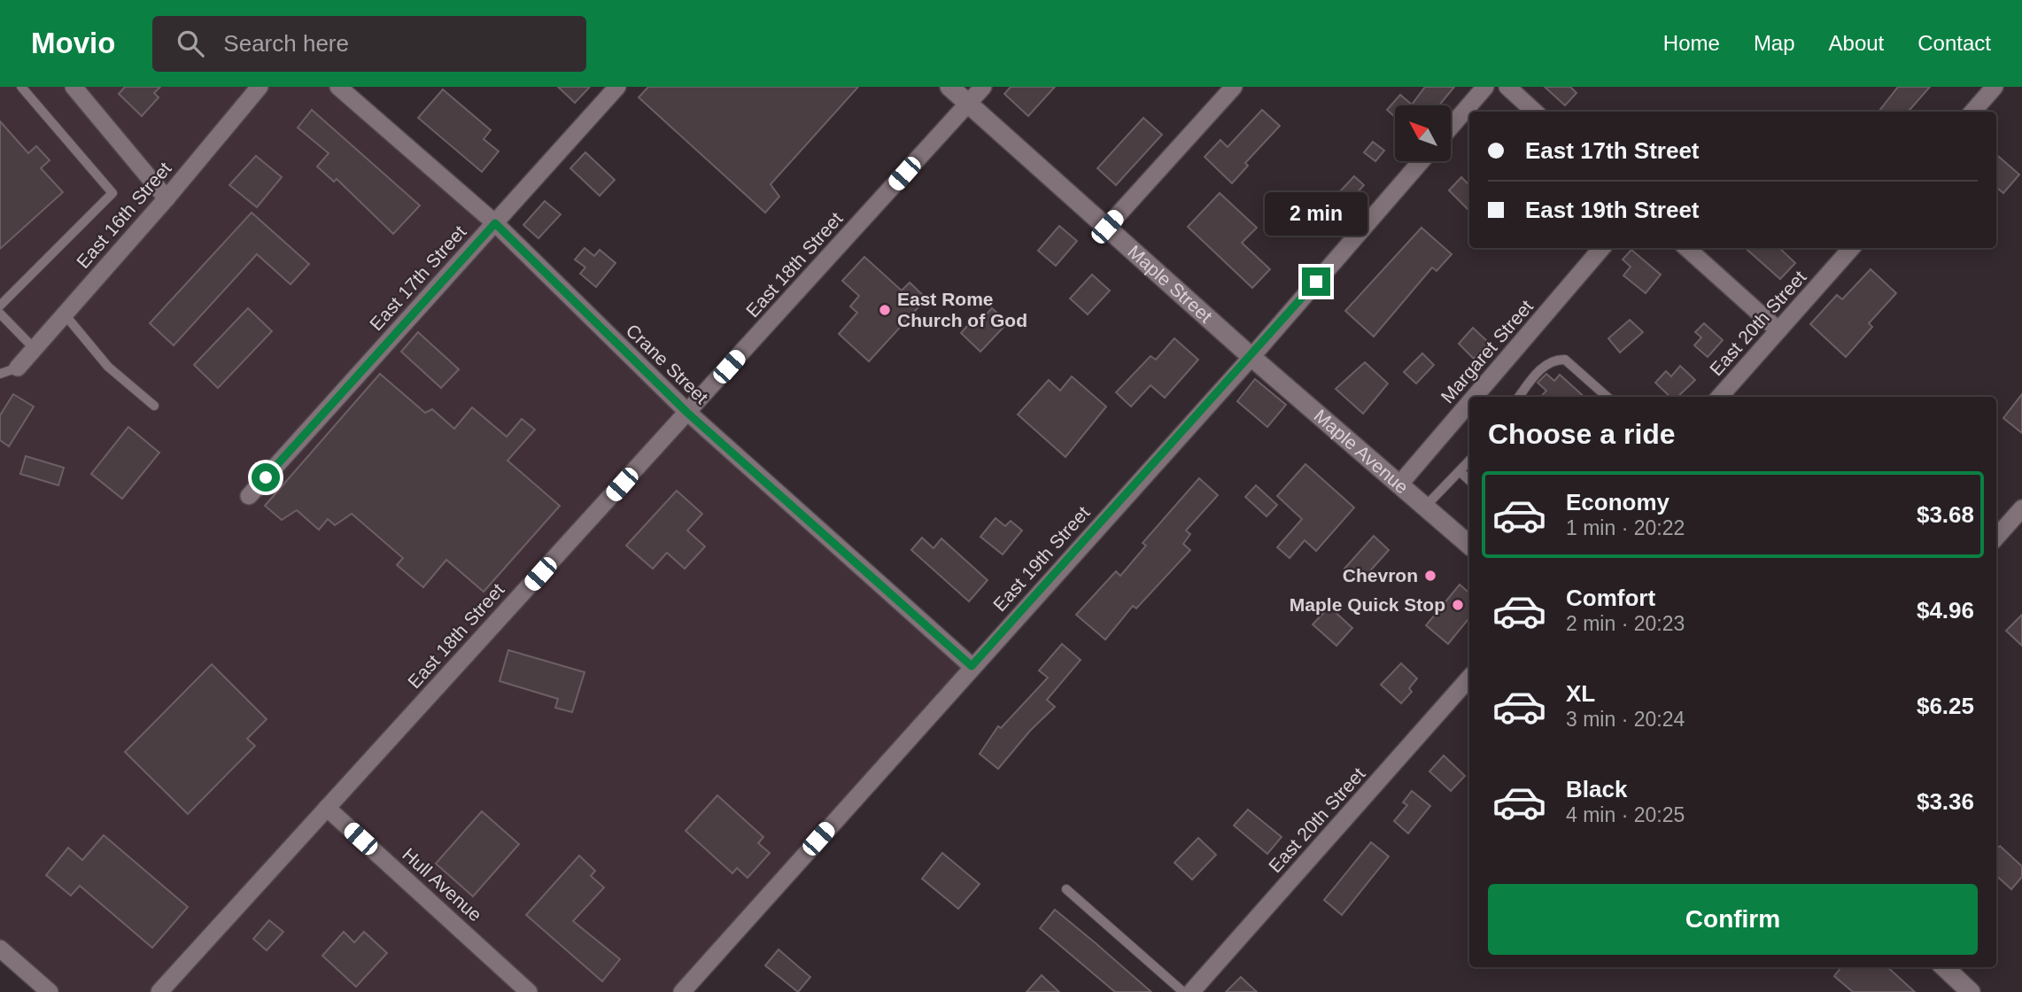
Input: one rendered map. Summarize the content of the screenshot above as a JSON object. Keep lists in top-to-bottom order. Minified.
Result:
{"streets":{"main road":["Maple Street","Maple Avenue"],"street":["East 16th Street","East 18th Street","East 17th Street","East 20th Street","Margaret Street","Crane Street","East 19th Street","Hull Avenue"]},"crossings":[["East 18th Street","Maple Street"],["East 18th Street","Crane Street"],["East 18th Street","Hull Avenue"],["East 17th Street","Crane Street"],["Maple Street","Maple Avenue"],["Maple Street","East 19th Street"],["Margaret Street","Maple Avenue"],["Crane Street","East 19th Street"],["Maple Avenue","East 19th Street"]],"places":["East Rome Church of God","Chevron","Maple Quick Stop"],"north":"top left","page":{"header":"Movio","search":"Search here","nav":["Home","Map","About","Contact"],"banner":["East 17th Street","East 19th Street"],"bubble":"2 min","heading":"Choose a ride","list":[{"name":"Economy","note":"1 min · 20:22","value":"$3.68"},{"name":"Comfort","note":"2 min · 20:23","value":"$4.96"},{"name":"XL","note":"3 min · 20:24","value":"$6.25"},{"name":"Black","note":"4 min · 20:25","value":"$3.36"}],"buttons":"Confirm"}}
